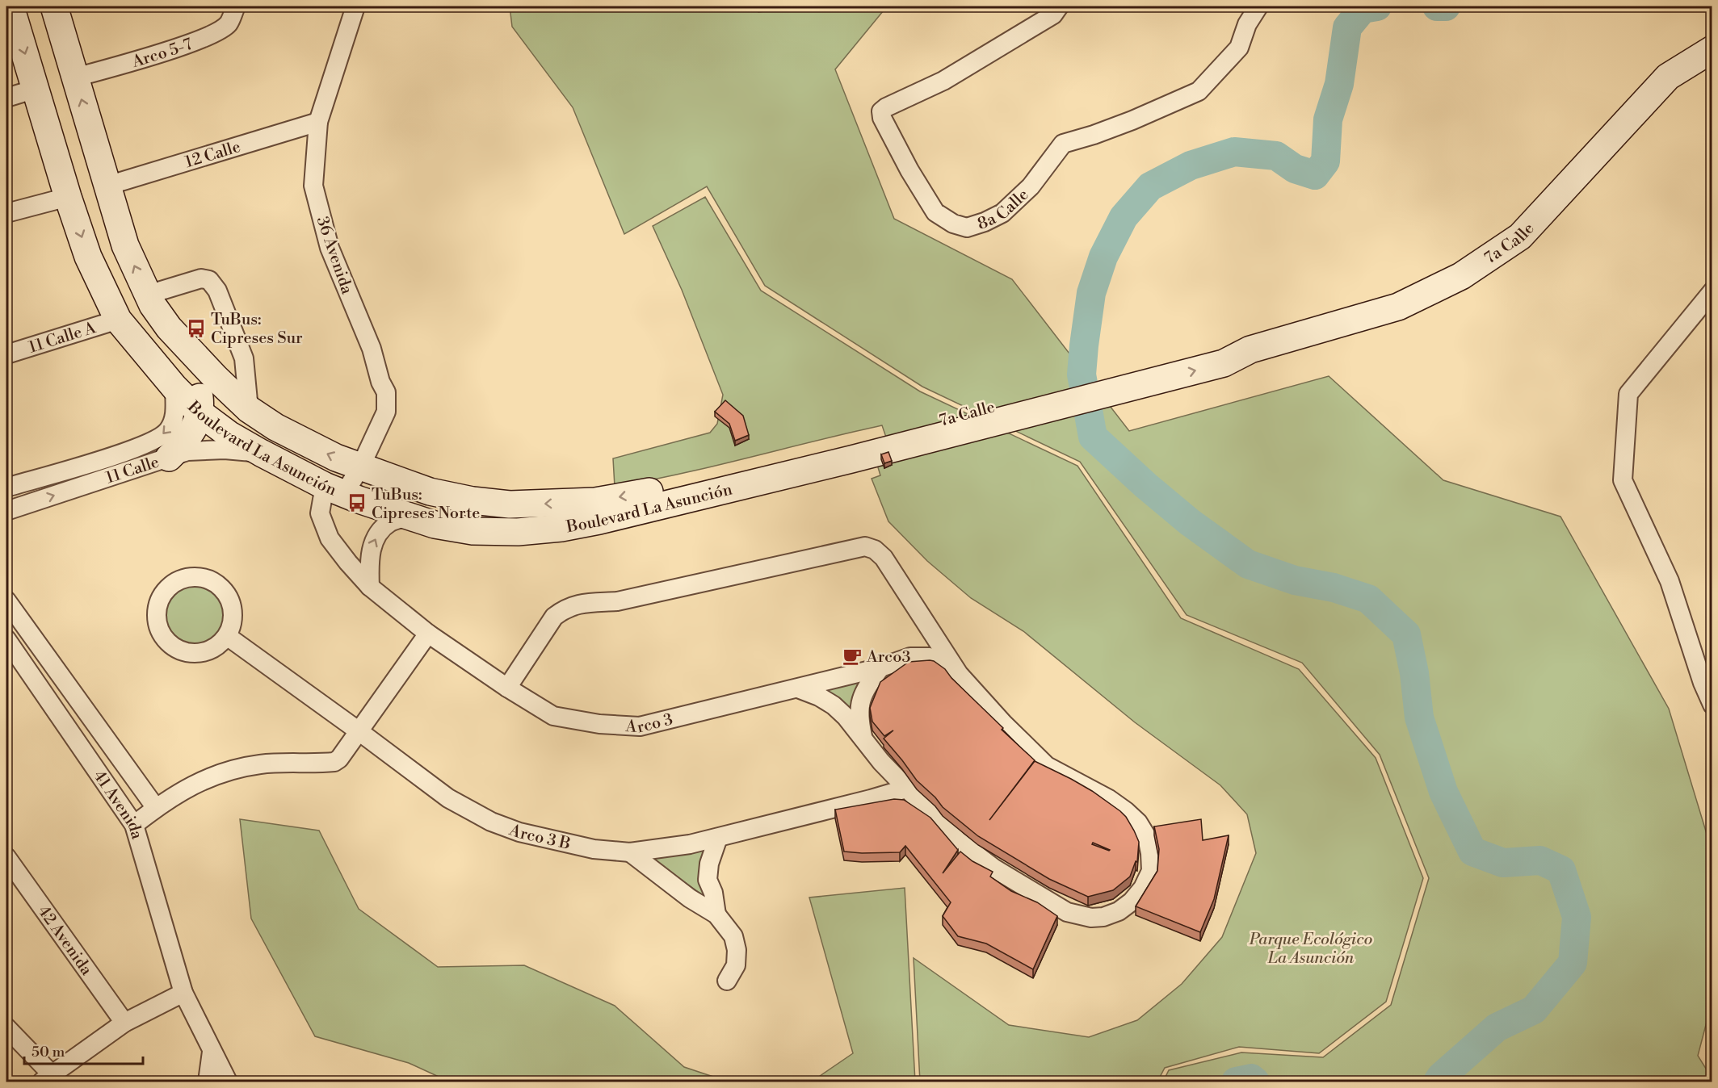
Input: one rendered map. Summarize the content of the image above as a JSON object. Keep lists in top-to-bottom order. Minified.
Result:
{"streets":{"main road":["7a Calle","Boulevard La Asunción"],"street":["Arco 5-7","12 Calle","8a Calle","36 Avenida","11 Calle A","11 Calle","Arco 3","41 Avenida","Arco 3 B","42 Avenida"]},"crossings":[["Arco 5-7","Boulevard La Asunción"],["12 Calle","36 Avenida"],["12 Calle","Boulevard La Asunción"],["7a Calle","Boulevard La Asunción"],["36 Avenida","Boulevard La Asunción"],["11 Calle A","Boulevard La Asunción"],["Boulevard La Asunción","11 Calle"],["Boulevard La Asunción","Arco 3"]],"parks":["Parque Ecológico La Asunción"],"places":{"bus stop":["TuBus: Cipreses Sur","TuBus: Cipreses Norte"],"cafe":["Arco3"]},"scale_bar":"50 m"}
